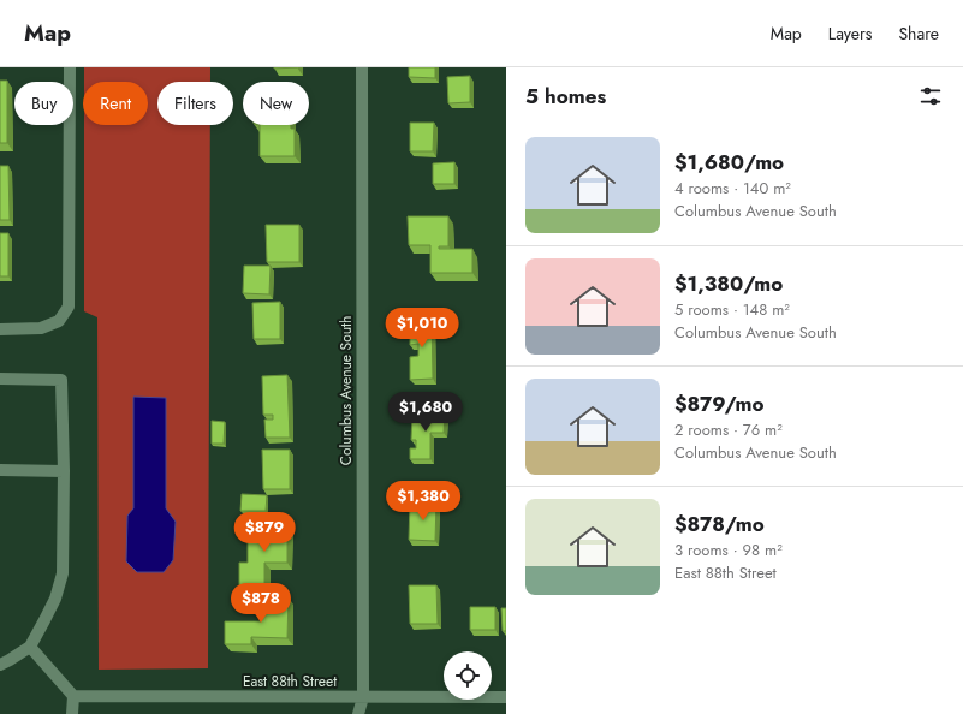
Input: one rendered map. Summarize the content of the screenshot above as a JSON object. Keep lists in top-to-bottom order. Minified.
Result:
{"streets":{"street":["Columbus Avenue South","East 88th Street"]},"crossings":[["Columbus Avenue South","East 88th Street"]],"page":{"header":"Map","nav":["Map","Layers","Share"],"heading":"5 homes","chip":["Buy","Rent","Filters","New"],"list":[{"name":"$1,680/mo","note":"4 rooms · 140 m² · Columbus Avenue South"},{"name":"$1,380/mo","note":"5 rooms · 148 m² · Columbus Avenue South"},{"name":"$879/mo","note":"2 rooms · 76 m² · Columbus Avenue South"},{"name":"$878/mo","note":"3 rooms · 98 m² · East 88th Street"}],"price":["$1,010","$1,680","$1,380","$879","$878"]}}
